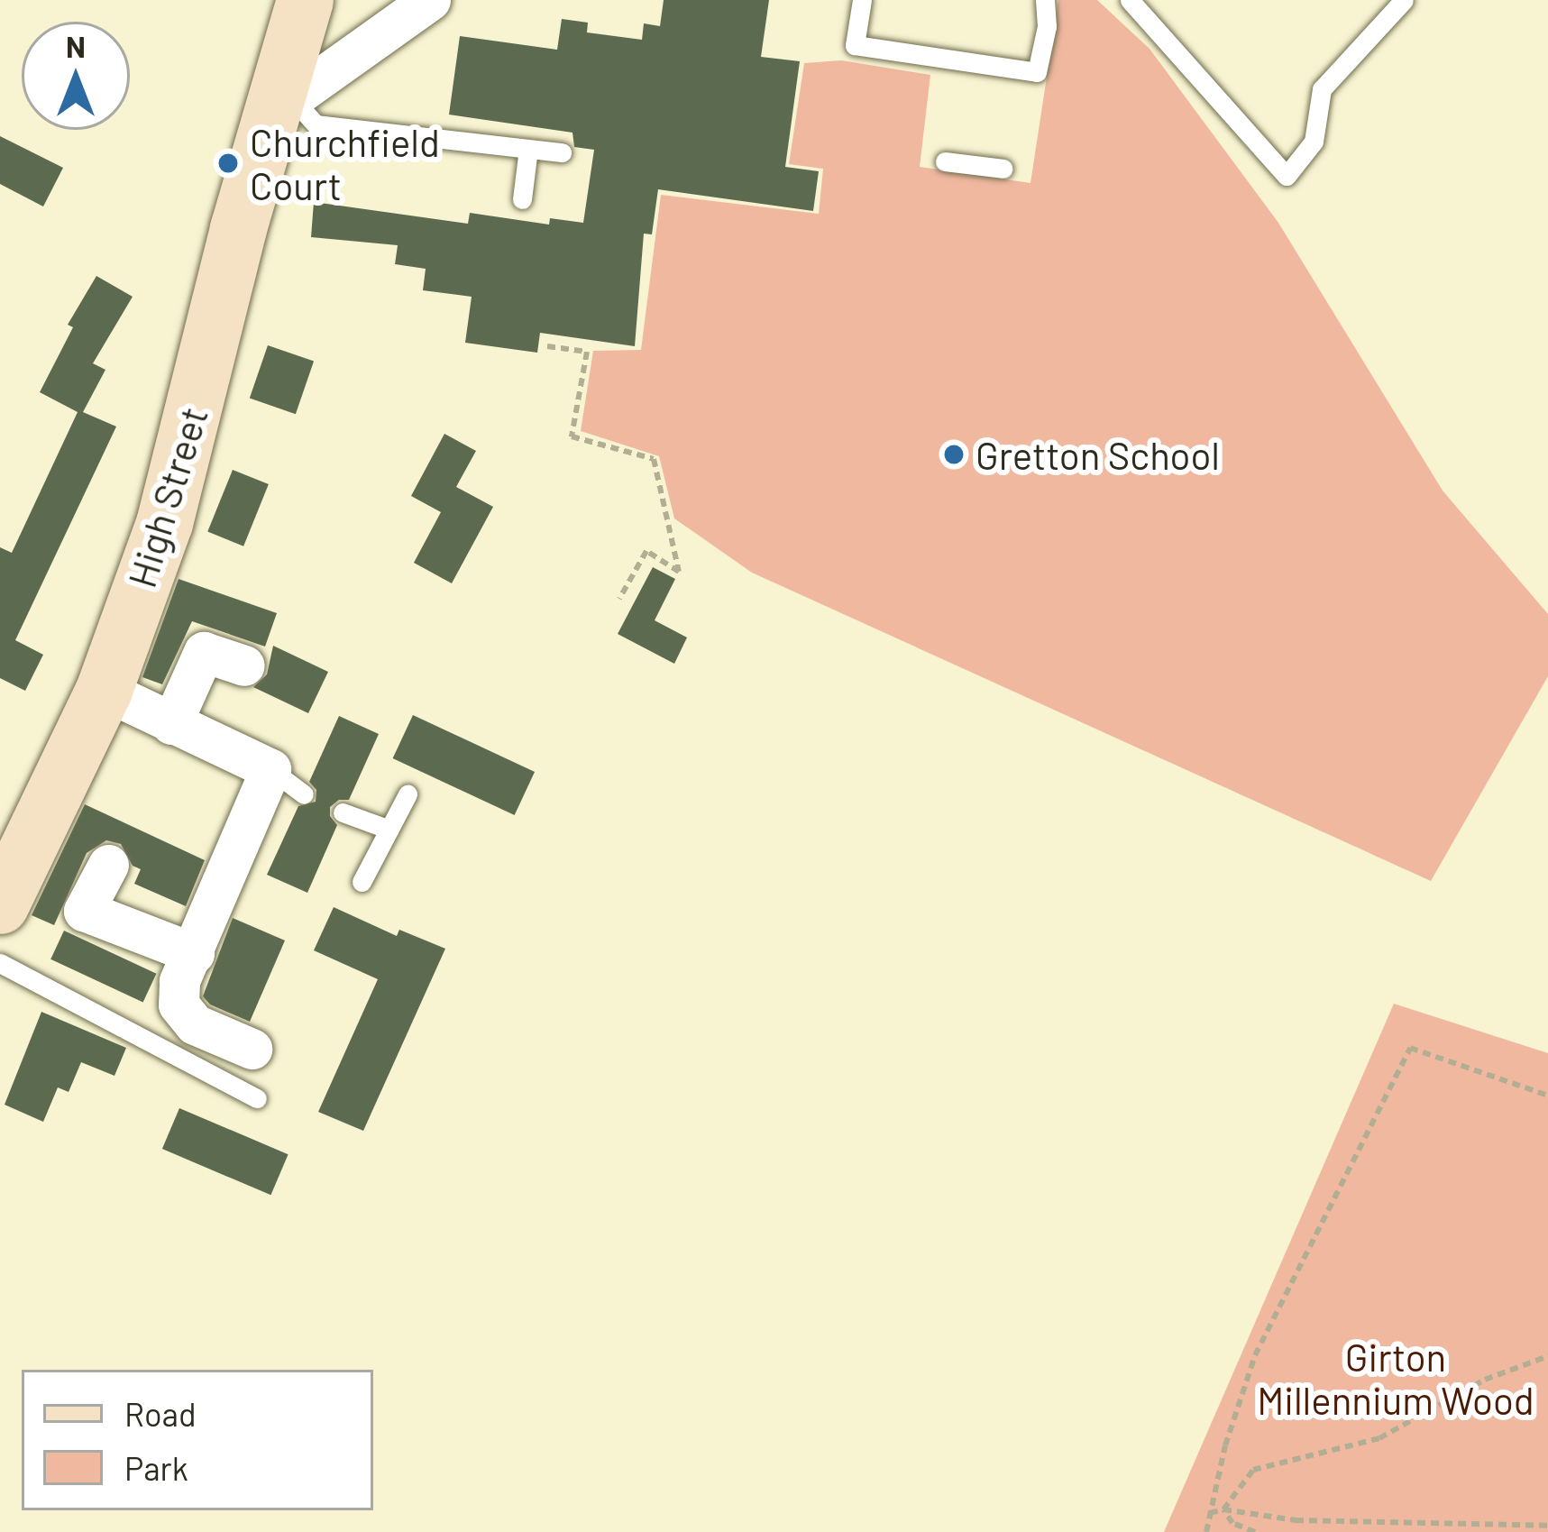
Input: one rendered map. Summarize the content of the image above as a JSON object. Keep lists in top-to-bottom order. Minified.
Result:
{"streets":{"street":["High Street"]},"parks":["Girton Millennium Wood"],"places":["Churchfield Court","Gretton School"],"legend":["Road","Park"],"north":"top"}
